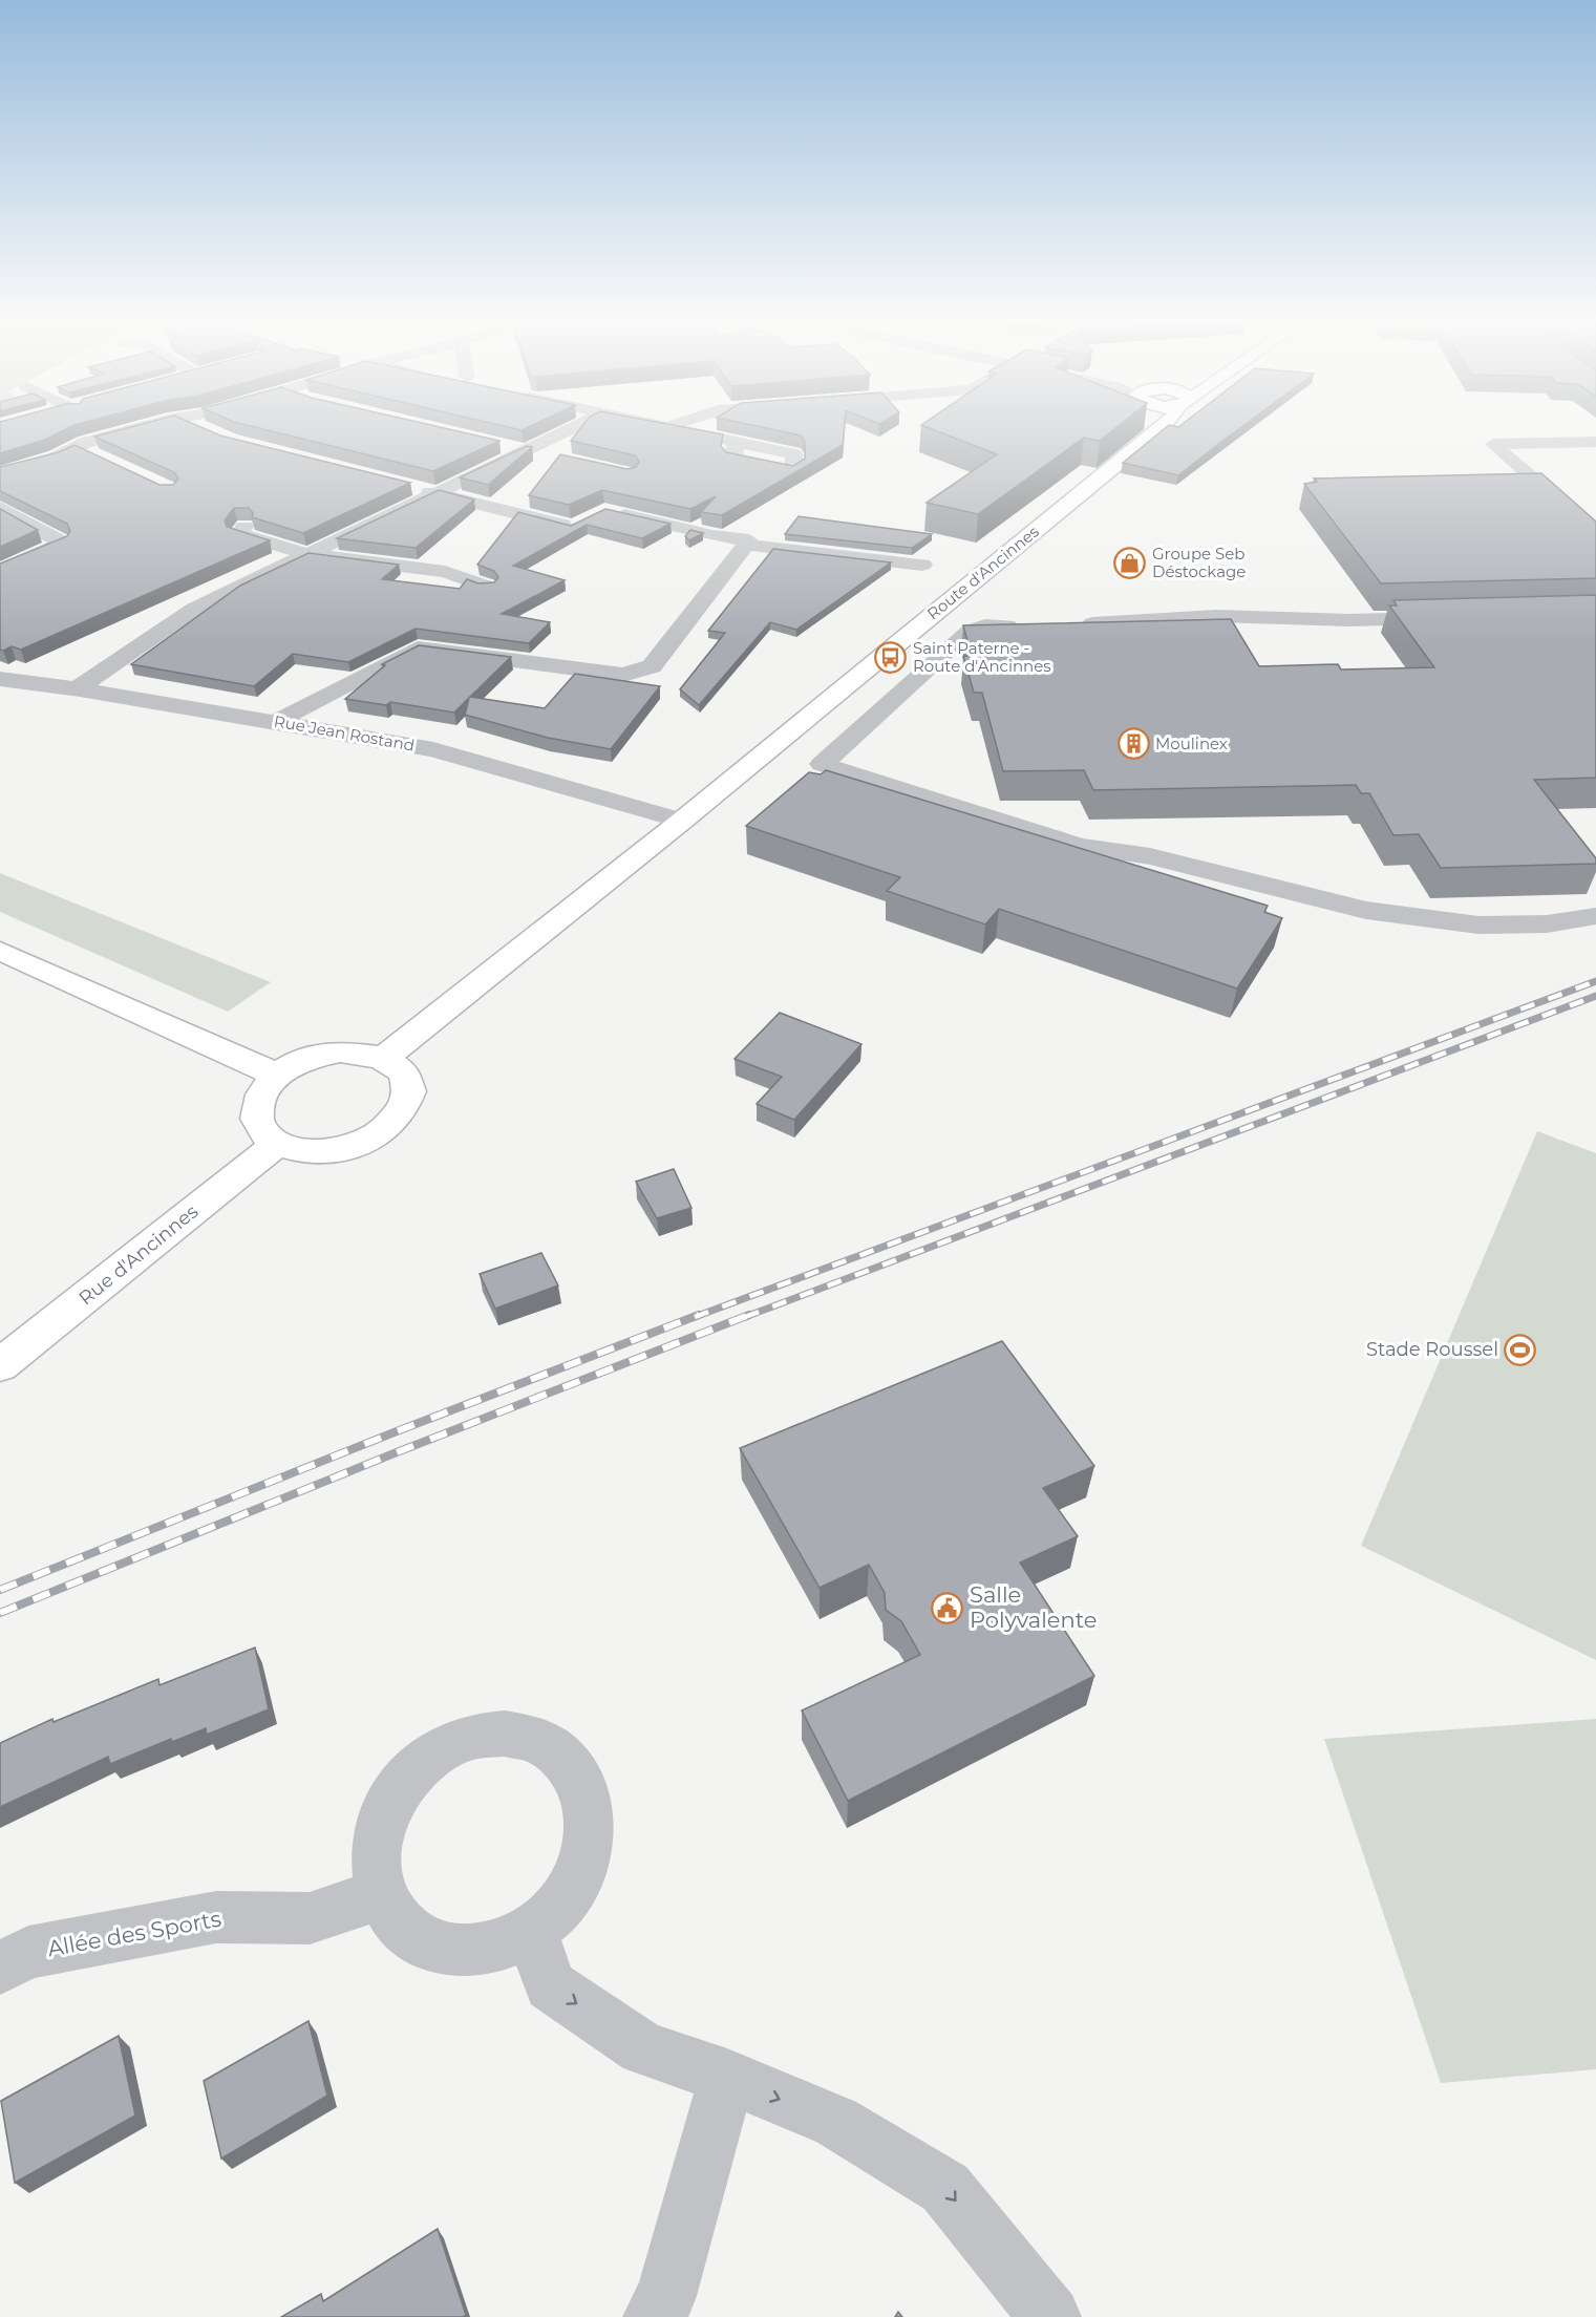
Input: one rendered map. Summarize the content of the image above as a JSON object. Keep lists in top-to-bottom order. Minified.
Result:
{"streets":{"main road":["Route d'Ancinnes","Rue d'Ancinnes"],"street":["Rue Jean Rostand","Allée des Sports"]},"crossings":[["Route d'Ancinnes","Rue Jean Rostand"],["Route d'Ancinnes","Rue d'Ancinnes"]],"places":{"shop":["Groupe Seb Déstockage"],"bus stop":["Saint Paterne - Route d'Ancinnes"],"building":["Moulinex"],"sports":["Stade Roussel"],"public building":["Salle Polyvalente"]}}
